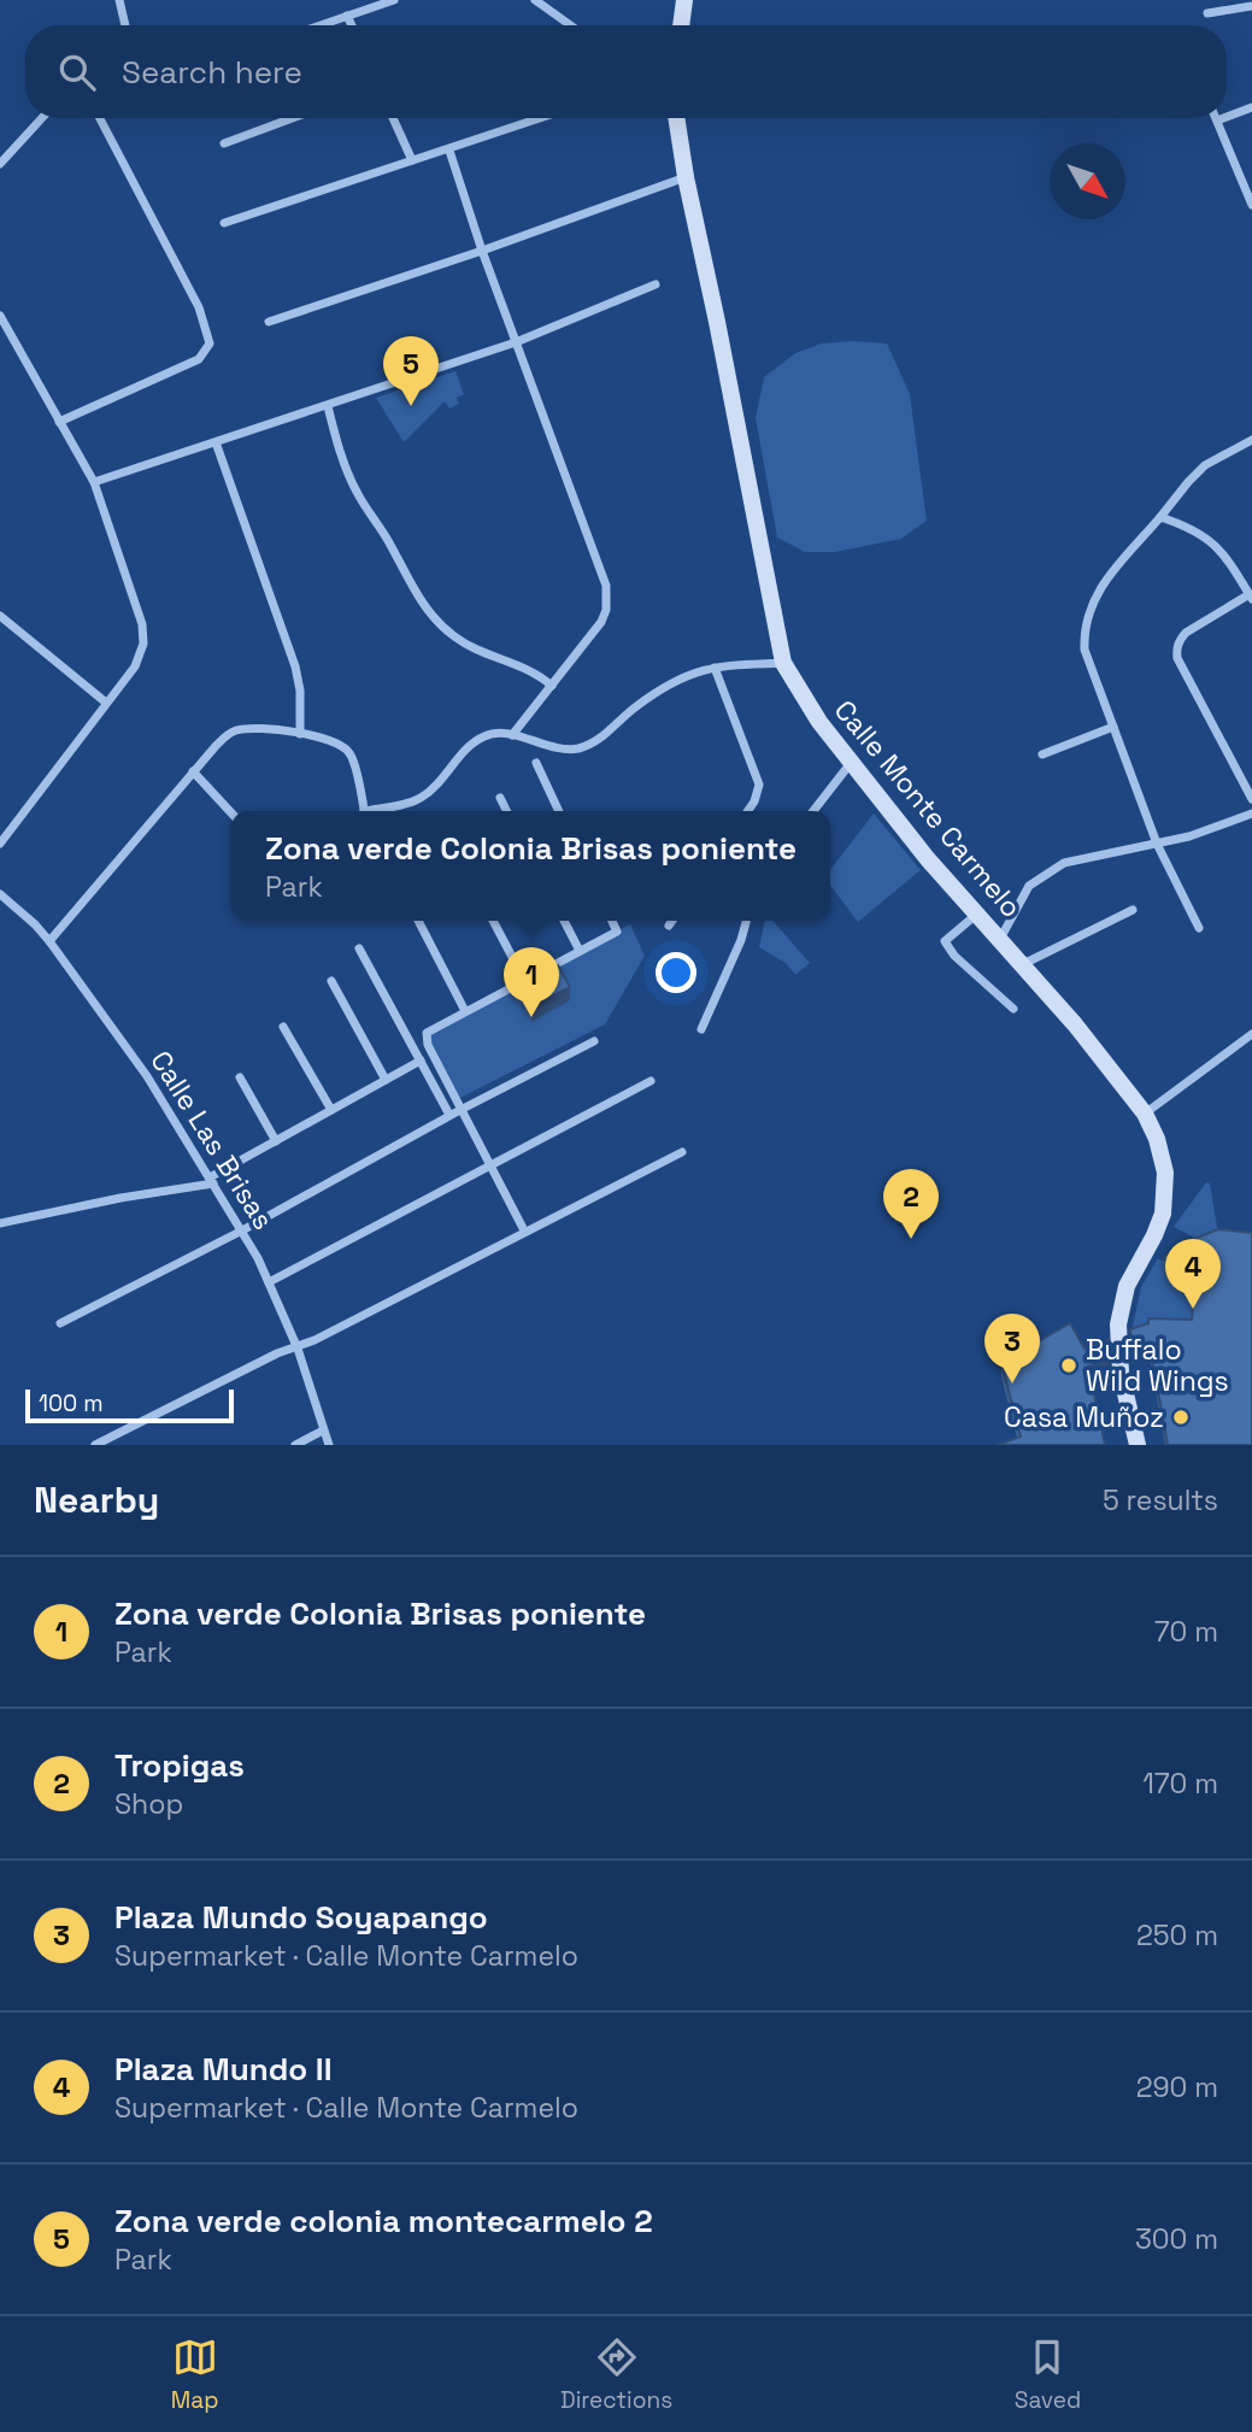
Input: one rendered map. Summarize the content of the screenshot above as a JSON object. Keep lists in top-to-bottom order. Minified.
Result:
{"streets":{"street":["Calle Monte Carmelo","Calle Las Brisas"]},"places":["Buffalo Wild Wings","Casa Muñoz"],"scale_bar":"100 m","north":"bottom right","page":{"search":"Search here","pins":["5","1","2","4","3"],"popup":["Zona verde Colonia Brisas poniente","Park"],"scale":"100 m","heading":["Nearby","5 results"],"list":[{"mark":"1","name":"Zona verde Colonia Brisas poniente","note":"Park","value":"70 m"},{"mark":"2","name":"Tropigas","note":"Shop","value":"170 m"},{"mark":"3","name":"Plaza Mundo Soyapango","note":"Supermarket · Calle Monte Carmelo","value":"250 m"},{"mark":"4","name":"Plaza Mundo II","note":"Supermarket · Calle Monte Carmelo","value":"290 m"},{"mark":"5","name":"Zona verde colonia montecarmelo 2","note":"Park","value":"300 m"}],"nav":["Map","Directions","Saved"]}}
